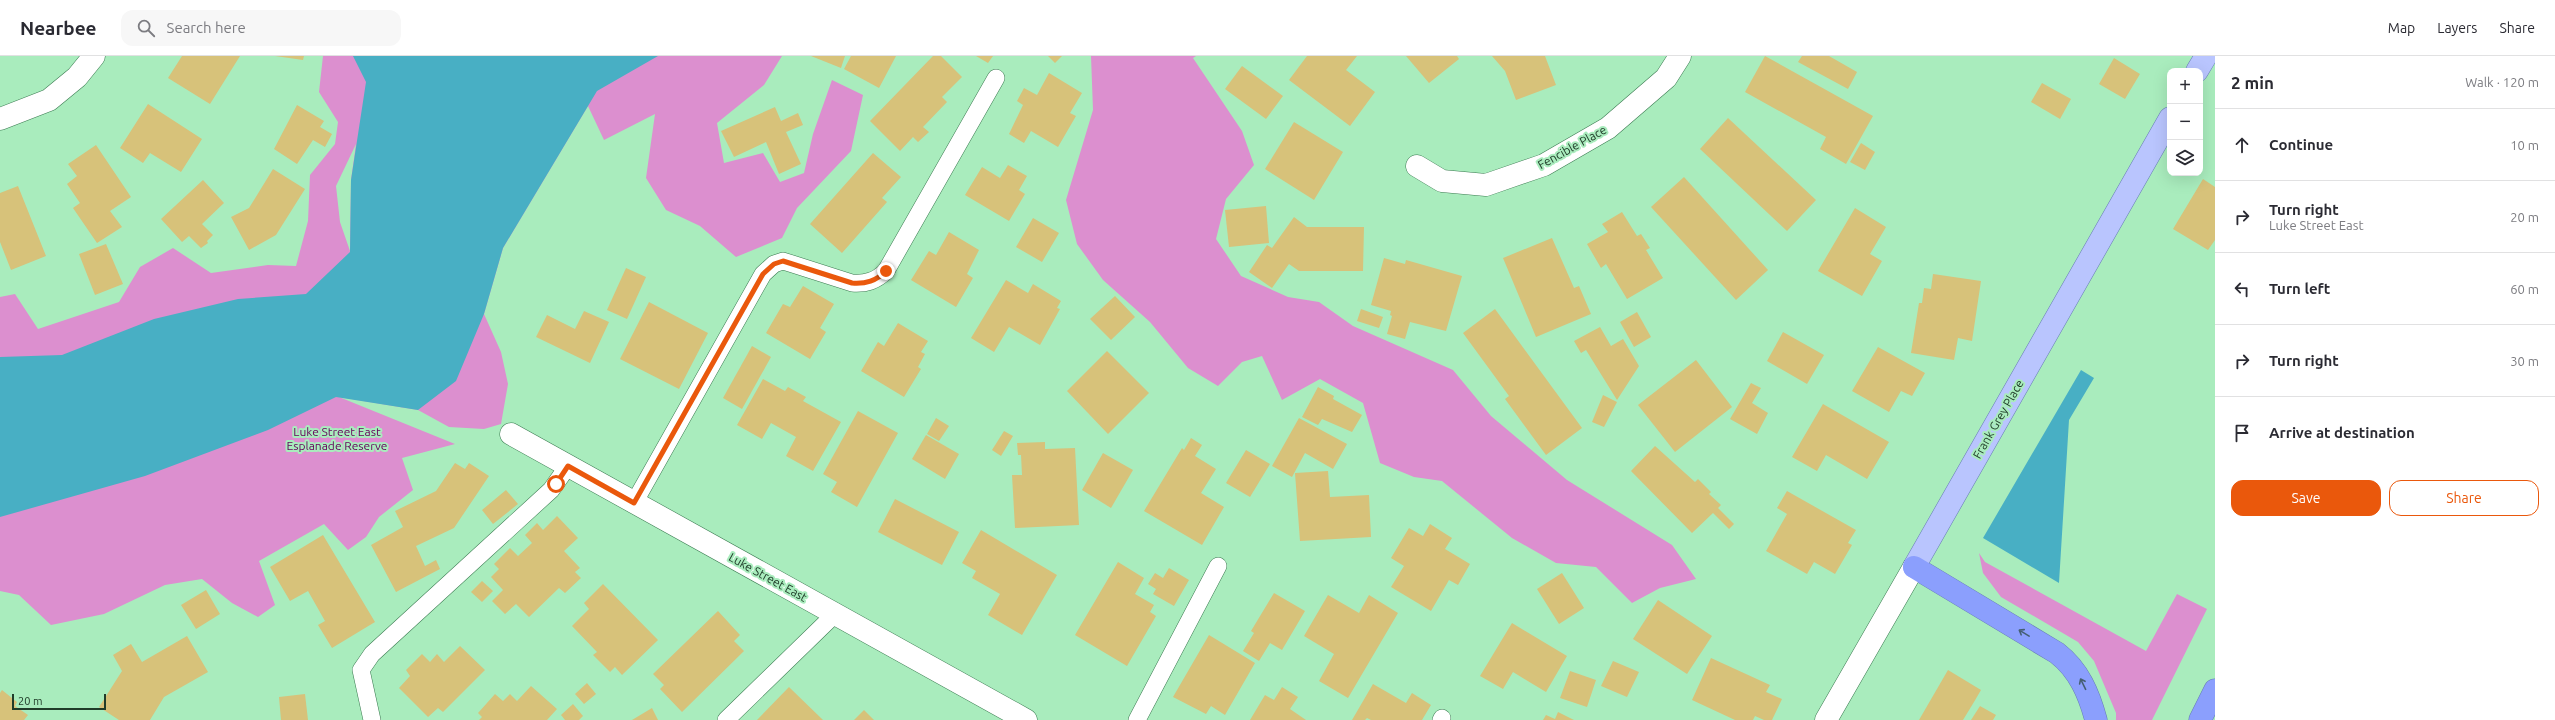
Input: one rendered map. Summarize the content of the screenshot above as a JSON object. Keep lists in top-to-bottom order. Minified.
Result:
{"streets":{"main road":["Frank Grey Place"],"street":["Fencible Place","Luke Street East"]},"parks":["Luke Street East Esplanade Reserve"],"scale_bar":"20 m","page":{"header":"Nearbee","search":"Search here","nav":["Map","Layers","Share"],"heading":["2 min","Walk · 120 m"],"map_buttons":["+","−"],"list":[["Continue","10 m"],["Turn right","Luke Street East","20 m"],["Turn left","60 m"],["Turn right","30 m"],"Arrive at destination"],"buttons":["Save","Share"],"scale":"20 m"}}
